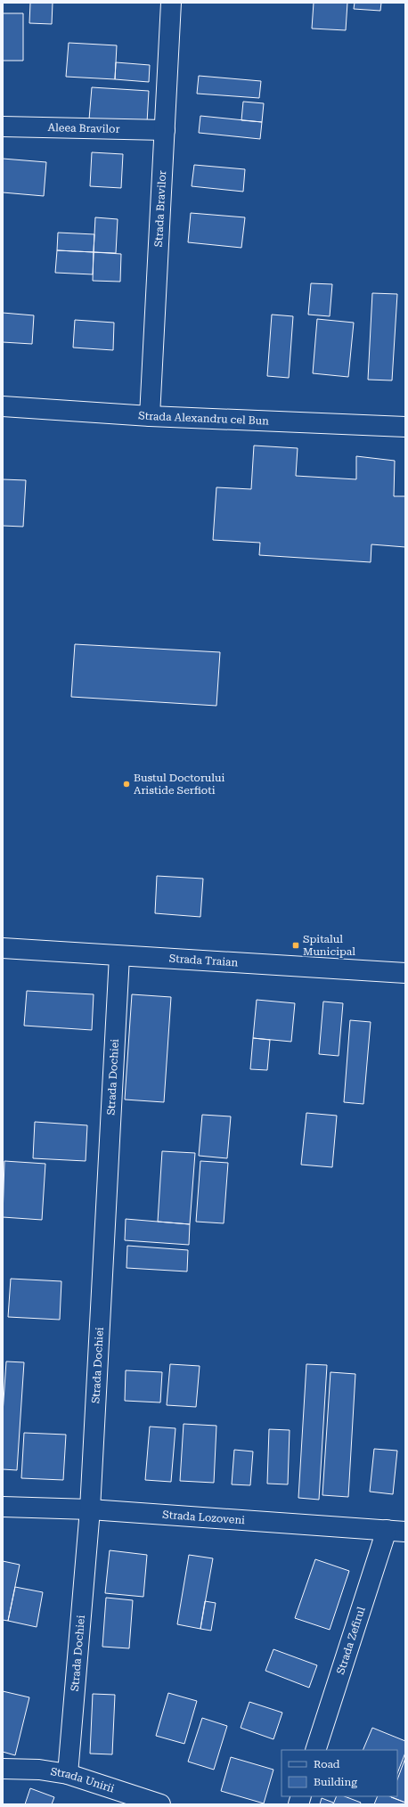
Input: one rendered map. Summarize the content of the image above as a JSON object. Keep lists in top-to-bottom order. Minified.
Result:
{"streets":{"street":["Aleea Bravilor","Strada Bravilor","Strada Alexandru cel Bun","Strada Traian","Strada Dochiei","Strada Lozoveni","Strada Zefirul","Strada Unirii"]},"crossings":[["Aleea Bravilor","Strada Bravilor"],["Strada Bravilor","Strada Alexandru cel Bun"],["Strada Traian","Strada Dochiei"],["Strada Dochiei","Strada Lozoveni"],["Strada Dochiei","Strada Unirii"],["Strada Lozoveni","Strada Zefirul"]],"places":{"other":["Bustul Doctorului Aristide Serfioti"],"transit":["Spitalul Municipal"]},"legend":["Road","Building"]}
